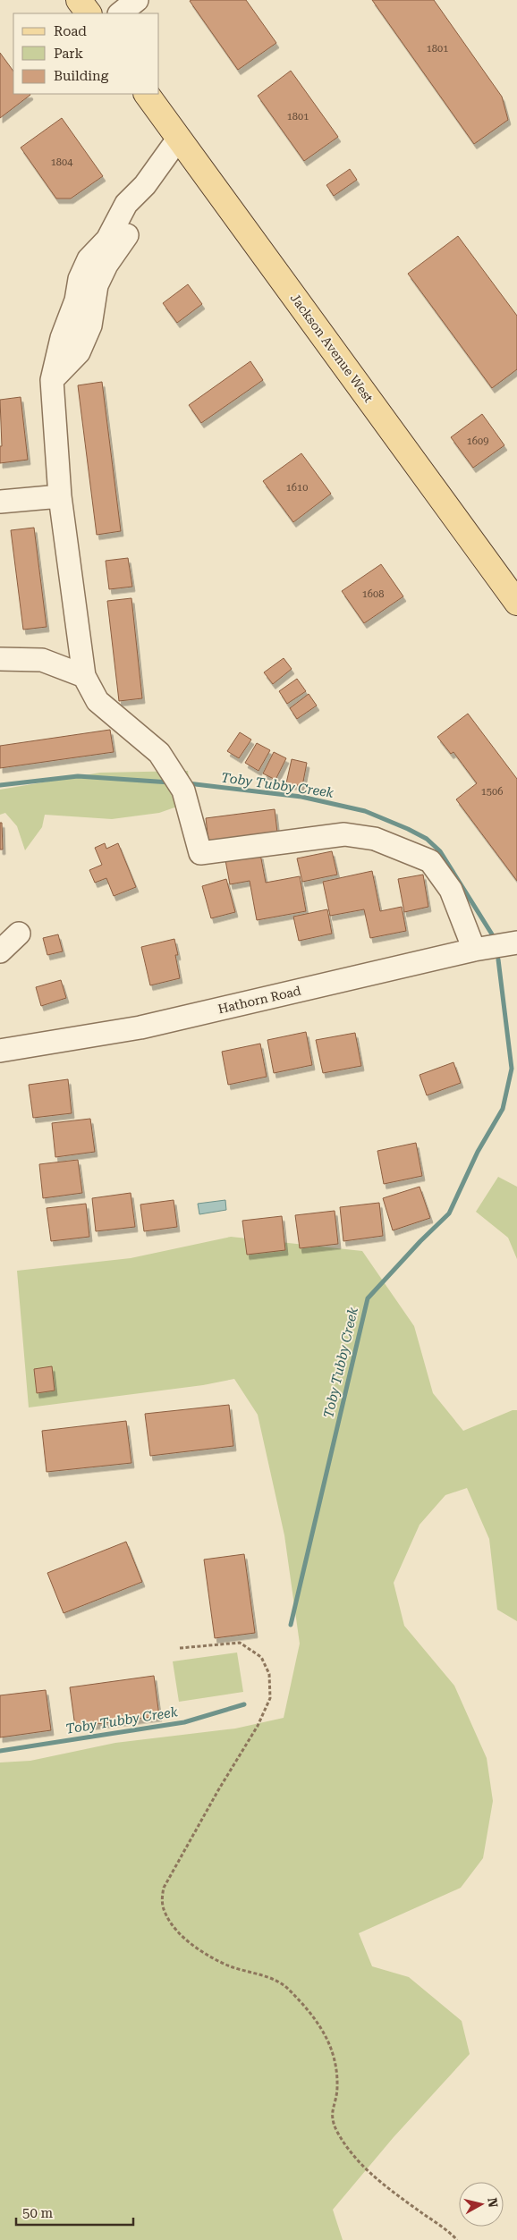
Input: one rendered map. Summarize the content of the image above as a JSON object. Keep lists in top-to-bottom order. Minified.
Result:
{"streets":{"main road":["Jackson Avenue West"],"street":["Hathorn Road"]},"water":["Toby Tubby Creek"],"house_numbers":["1801","1801","1804","1609","1610","1608","1506"],"legend":["Road","Park","Building"],"scale_bar":"50 m","north":"right"}
